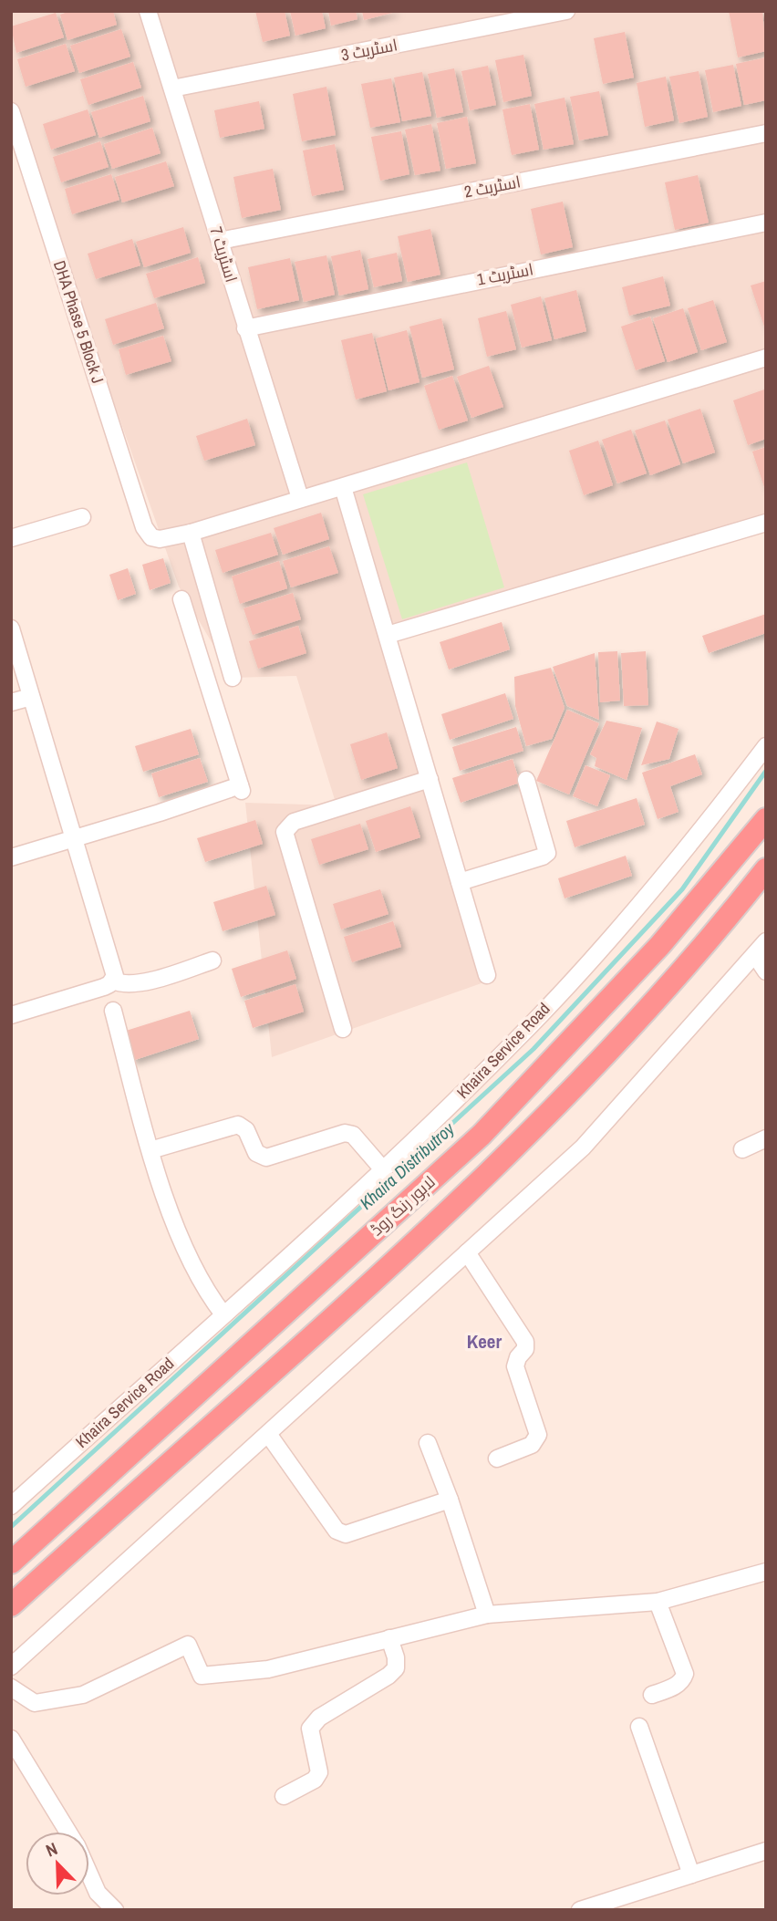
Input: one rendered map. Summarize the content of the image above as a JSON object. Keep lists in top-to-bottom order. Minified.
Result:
{"streets":{"highway":["لاہور رنگ روڈ"],"street":["اسٹریٹ 3","اسٹریٹ 2","اسٹریٹ 7","اسٹریٹ 1","DHA Phase 5 Block J","Khaira Service Road"]},"crossings":[["اسٹریٹ 3","اسٹریٹ 7"],["اسٹریٹ 2","اسٹریٹ 7"],["اسٹریٹ 7","اسٹریٹ 1"]],"districts":["Keer"],"water":["Khaira Distributroy"],"north":"top left"}
